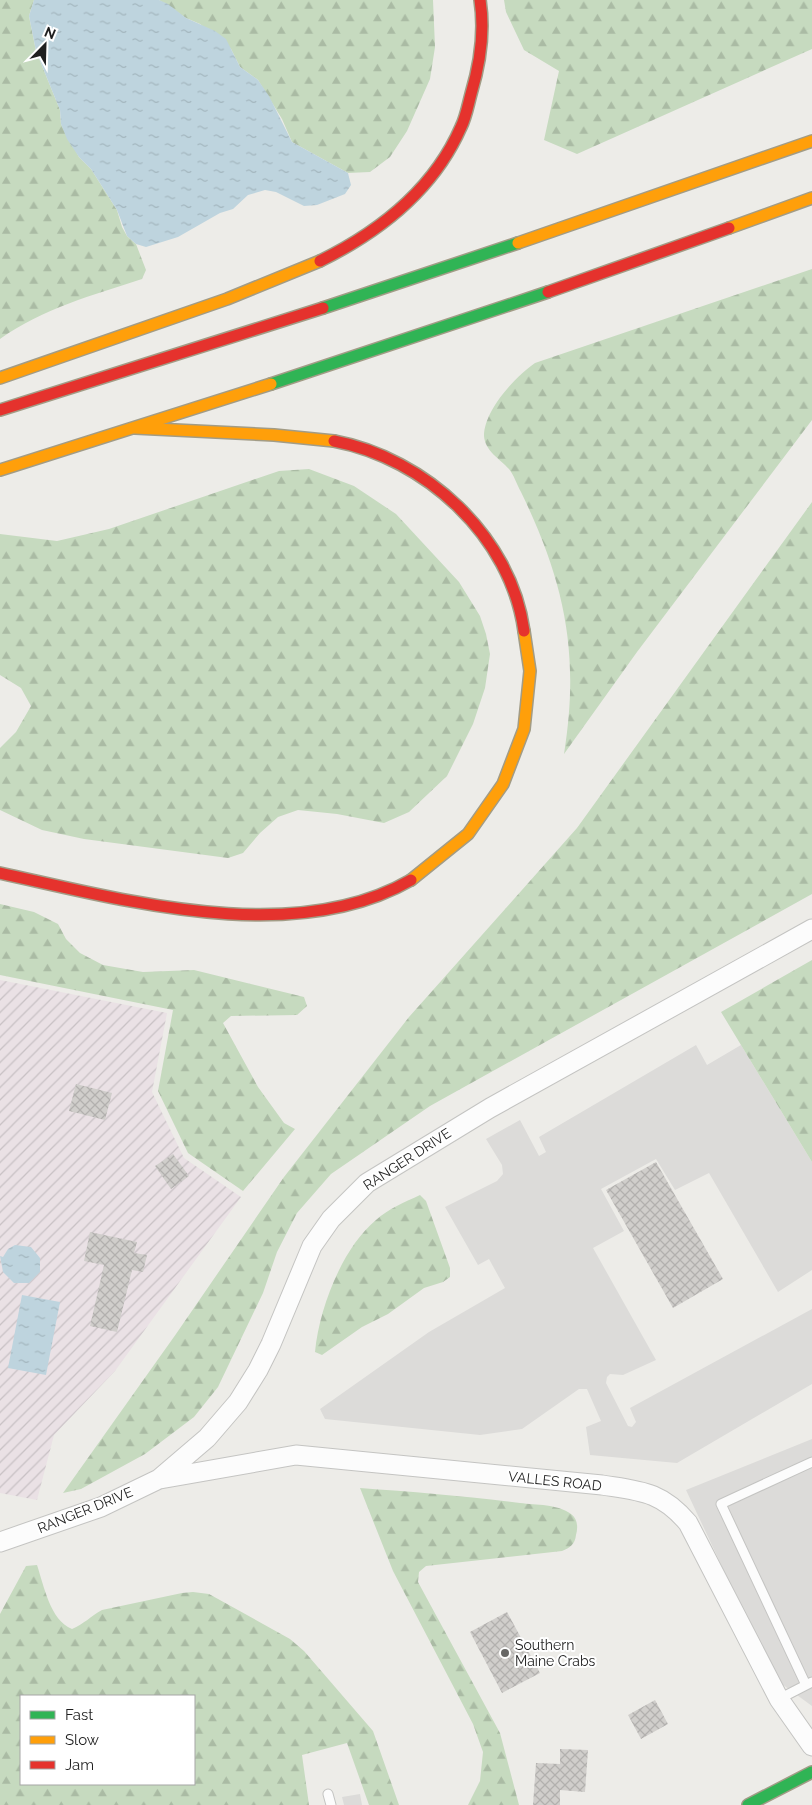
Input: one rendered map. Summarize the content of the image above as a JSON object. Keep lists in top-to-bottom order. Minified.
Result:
{"streets":{"street":["RANGER DRIVE","VALLES ROAD"]},"crossings":[["RANGER DRIVE","VALLES ROAD"]],"places":["Southern Maine Crabs"],"legend":["Fast","Slow","Jam"],"north":"top right"}
